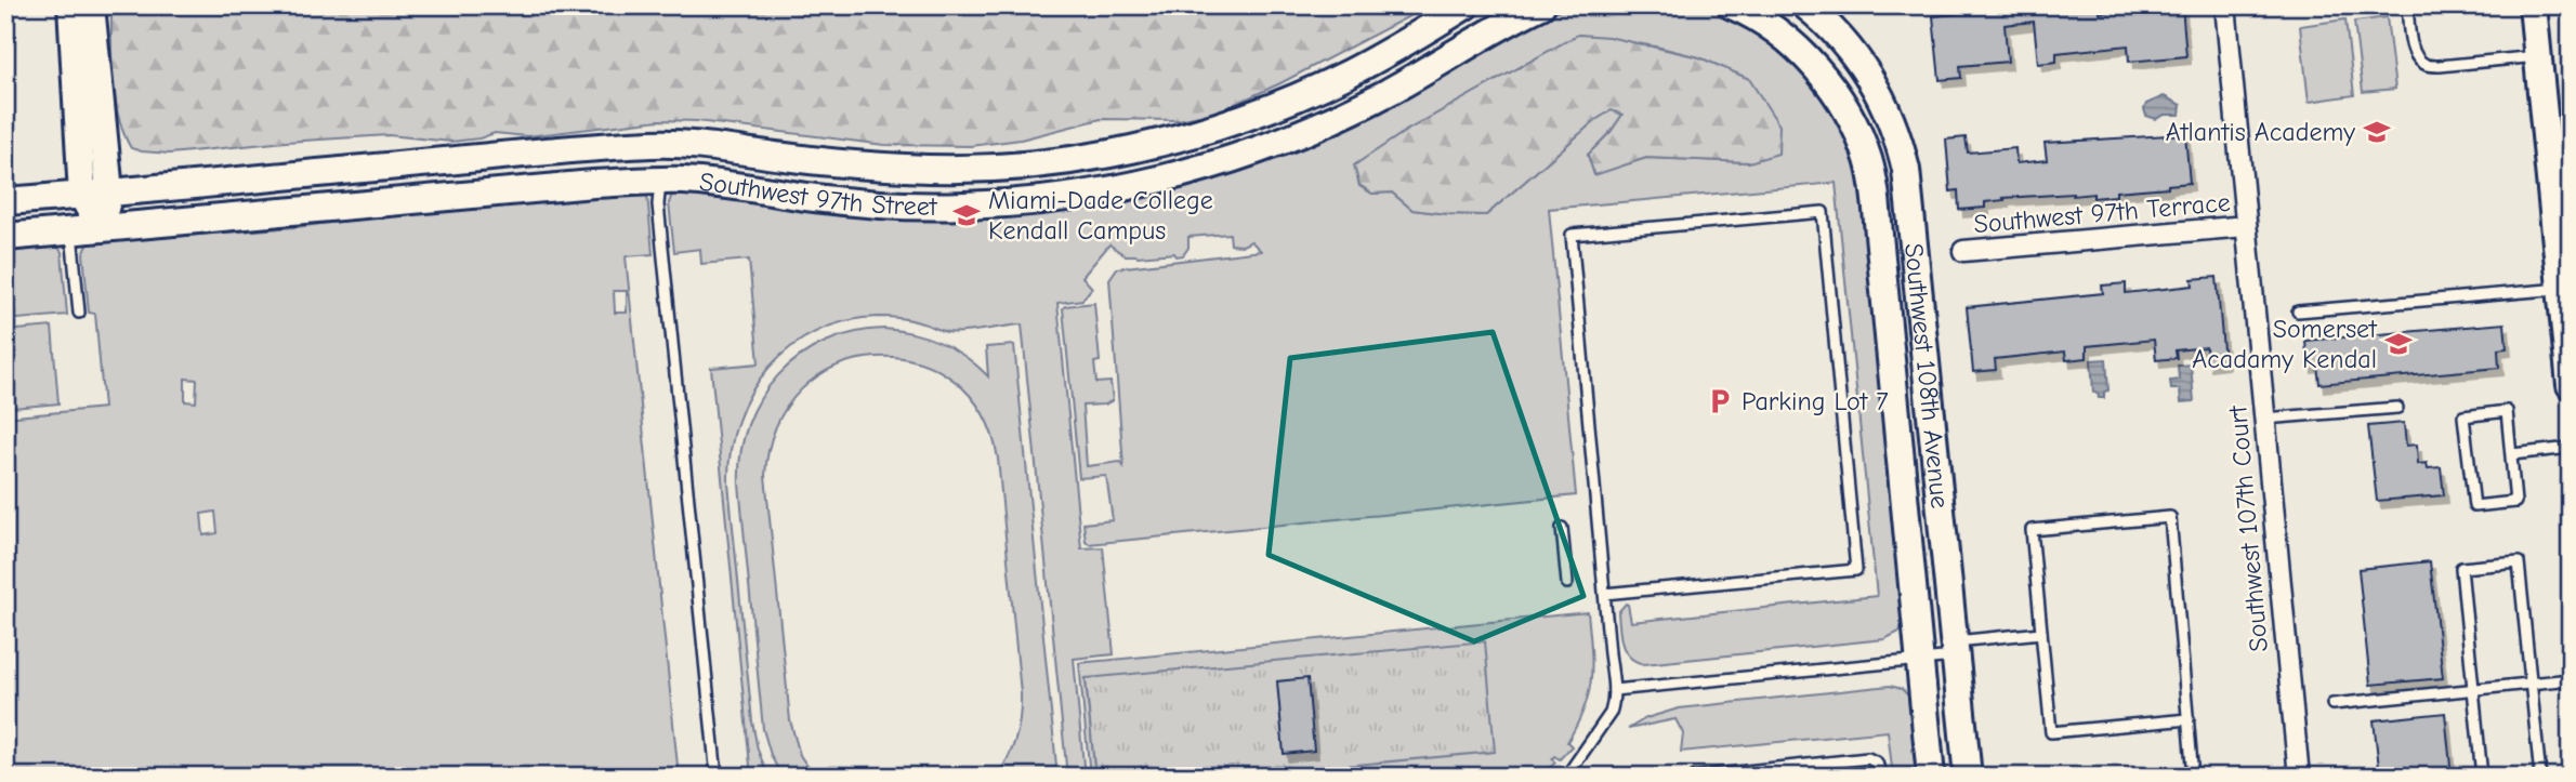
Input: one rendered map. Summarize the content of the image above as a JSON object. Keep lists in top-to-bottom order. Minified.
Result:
{"streets":{"street":["Southwest 97th Street","Southwest 97th Terrace","Southwest 108th Avenue","Southwest 107th Court"]},"crossings":[["Southwest 97th Terrace","Southwest 107th Court"]],"places":{"school or university":["Atlantis Academy","Miami-Dade College Kendall Campus","Somerset Acadamy Kendal"],"parking":["Parking Lot 7"]}}
